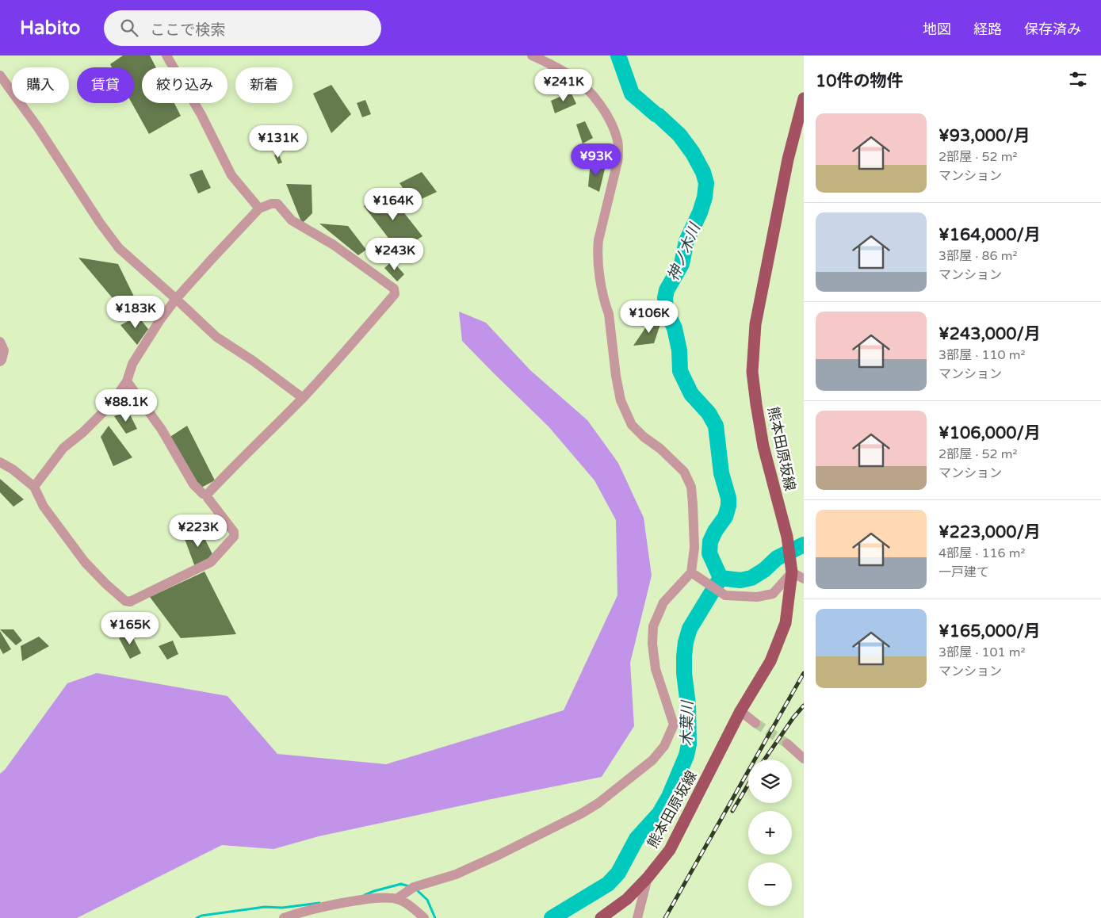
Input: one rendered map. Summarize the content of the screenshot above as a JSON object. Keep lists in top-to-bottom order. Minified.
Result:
{"streets":{"main road":["熊本田原坂線"]},"water":["神ノ木川","木葉川"],"page":{"header":"Habito","search":"ここで検索","nav":["地図","経路","保存済み"],"heading":"10件の物件","chip":["購入","賃貸","絞り込み","新着"],"price":["¥241K","¥131K","¥93K","¥164K","¥243K","¥183K","¥106K","¥88.1K","¥223K","¥165K"],"list":[{"name":"¥93,000/月","note":"2部屋 · 52 m² · マンション"},{"name":"¥164,000/月","note":"3部屋 · 86 m² · マンション"},{"name":"¥243,000/月","note":"3部屋 · 110 m² · マンション"},{"name":"¥106,000/月","note":"2部屋 · 52 m² · マンション"},{"name":"¥223,000/月","note":"4部屋 · 116 m² · 一戸建て"},{"name":"¥165,000/月","note":"3部屋 · 101 m² · マンション"}],"map_buttons":["+","−"]}}
